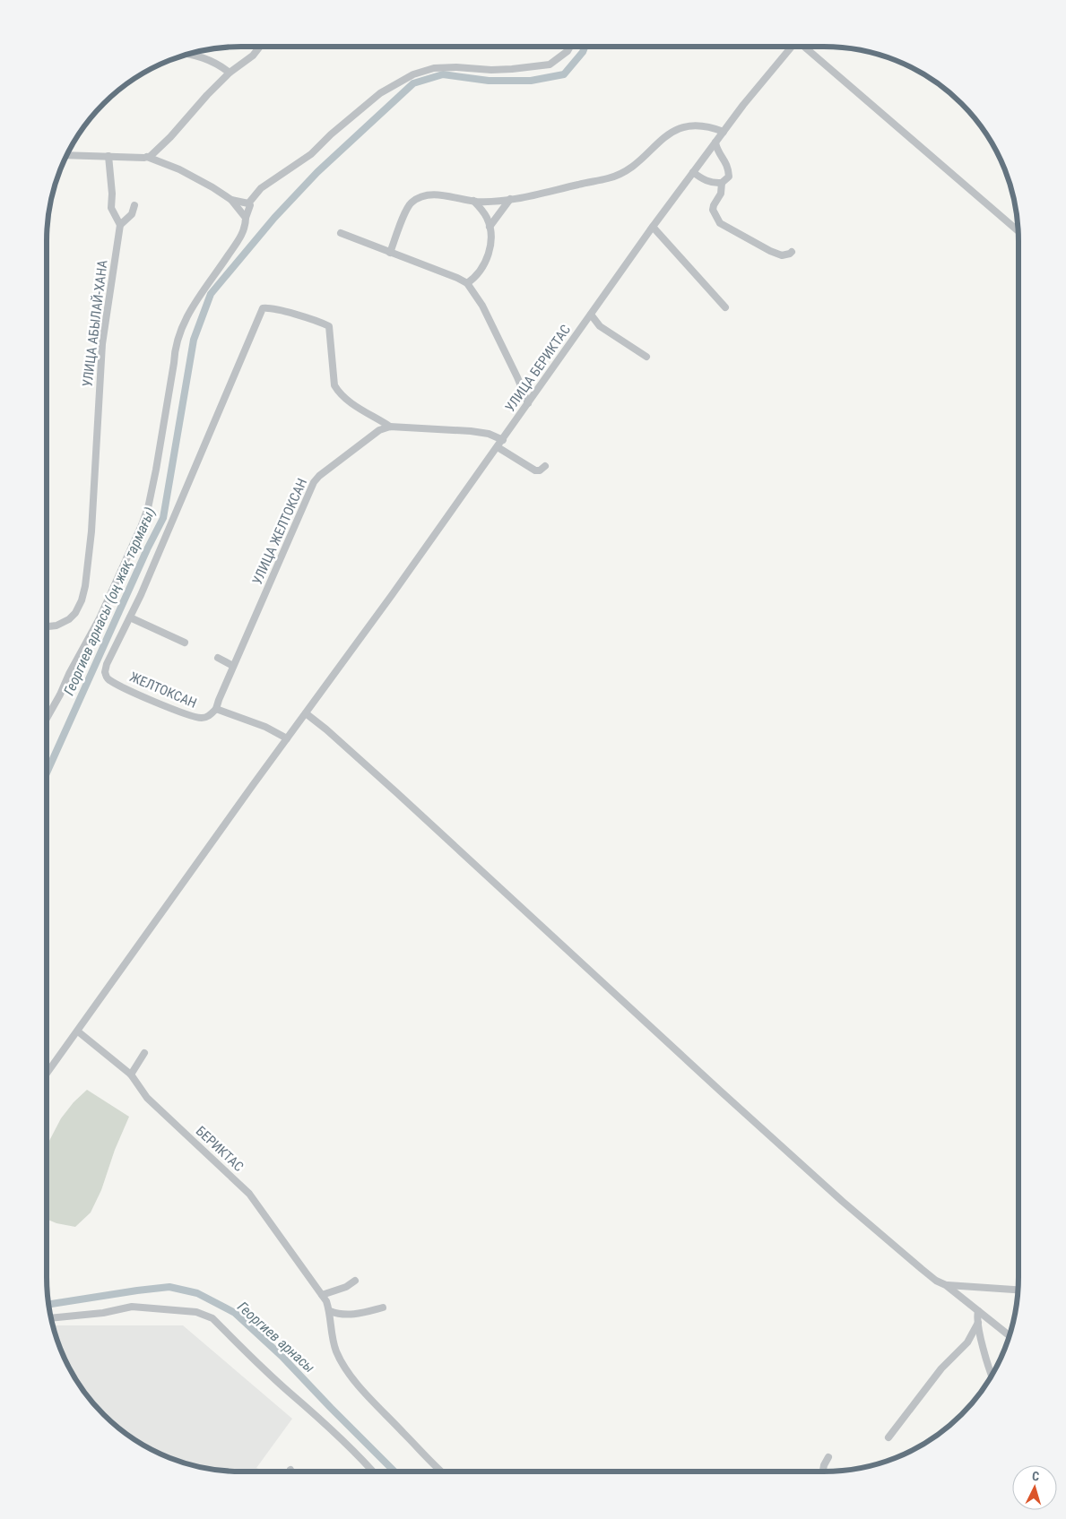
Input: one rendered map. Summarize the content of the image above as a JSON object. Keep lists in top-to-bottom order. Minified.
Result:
{"streets":{"street":["УЛИЦА АБЫЛАЙ-ХАНА","УЛИЦА БЕРИКТАС","УЛИЦА ЖЕЛТОКСАН","ЖЕЛТОКСАН","БЕРИКТАС"]},"crossings":[["УЛИЦА БЕРИКТАС","УЛИЦА ЖЕЛТОКСАН"],["УЛИЦА БЕРИКТАС","БЕРИКТАС"],["УЛИЦА ЖЕЛТОКСАН","ЖЕЛТОКСАН"]],"water":["Георгиев арнасы (оң жақ тармағы)","Георгиев арнасы"],"north":"top"}
